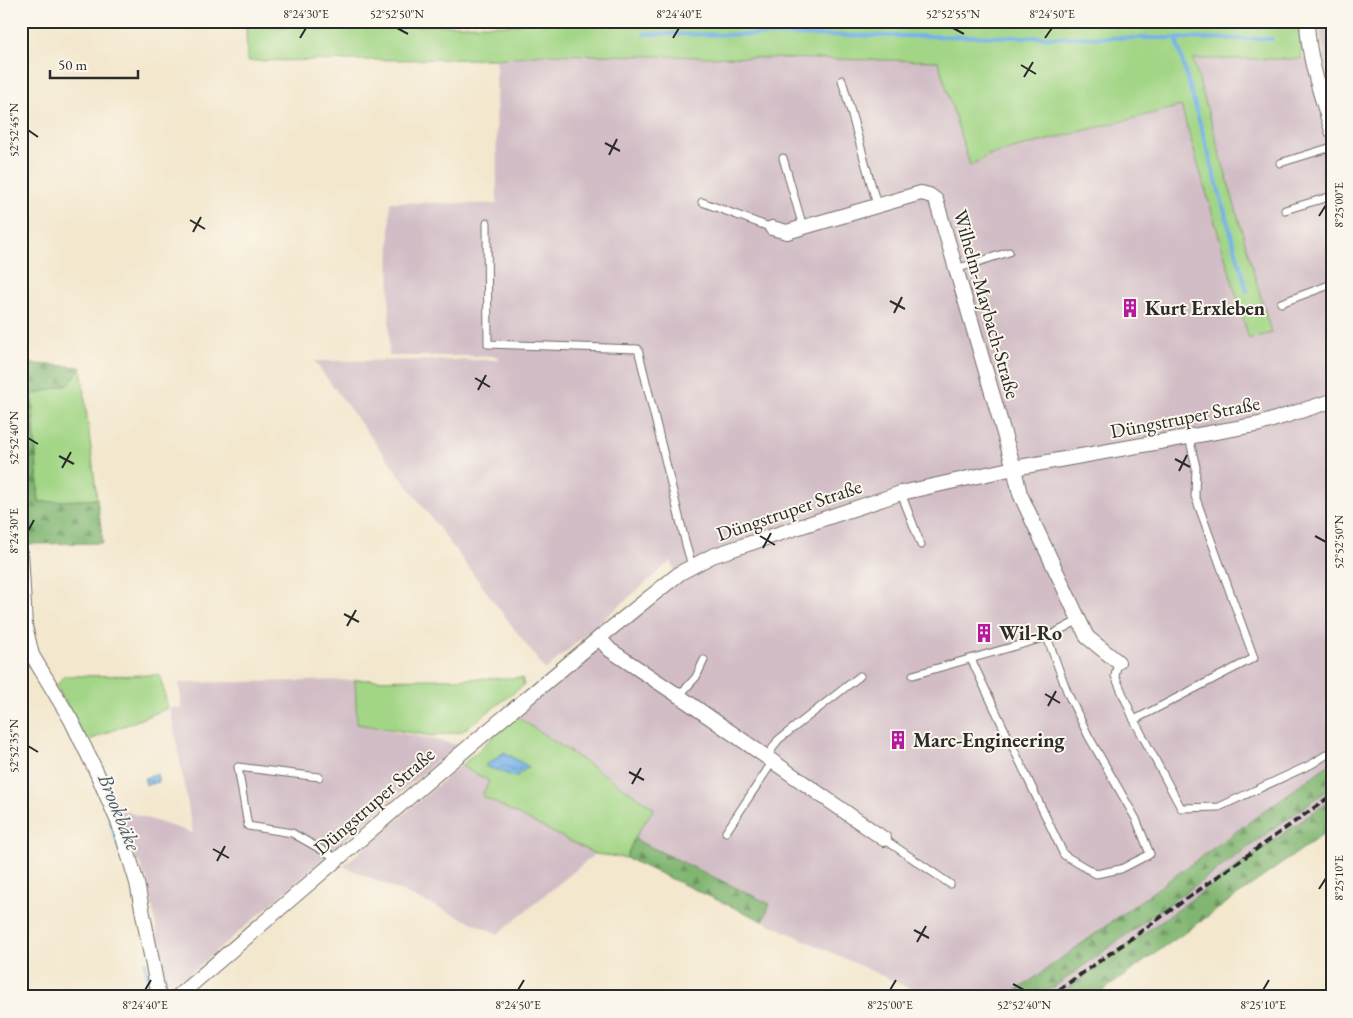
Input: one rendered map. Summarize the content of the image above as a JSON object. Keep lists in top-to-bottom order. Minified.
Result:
{"streets":{"street":["Wilhelm-Maybach-Straße","Düngstruper Straße"]},"crossings":[["Wilhelm-Maybach-Straße","Düngstruper Straße"]],"water":["Brookbäke"],"places":{"building":["Kurt Erxleben","Wil-Ro","Marc-Engineering"]},"scale_bar":"50 m","coordinates":["8°24'30\"E","52°52'50\"N","8°24'40\"E","52°52'55\"N","8°24'50\"E","52°52'45\"N","8°25'00\"E","52°52'40\"N","52°52'35\"N","8°25'10\"E"]}
